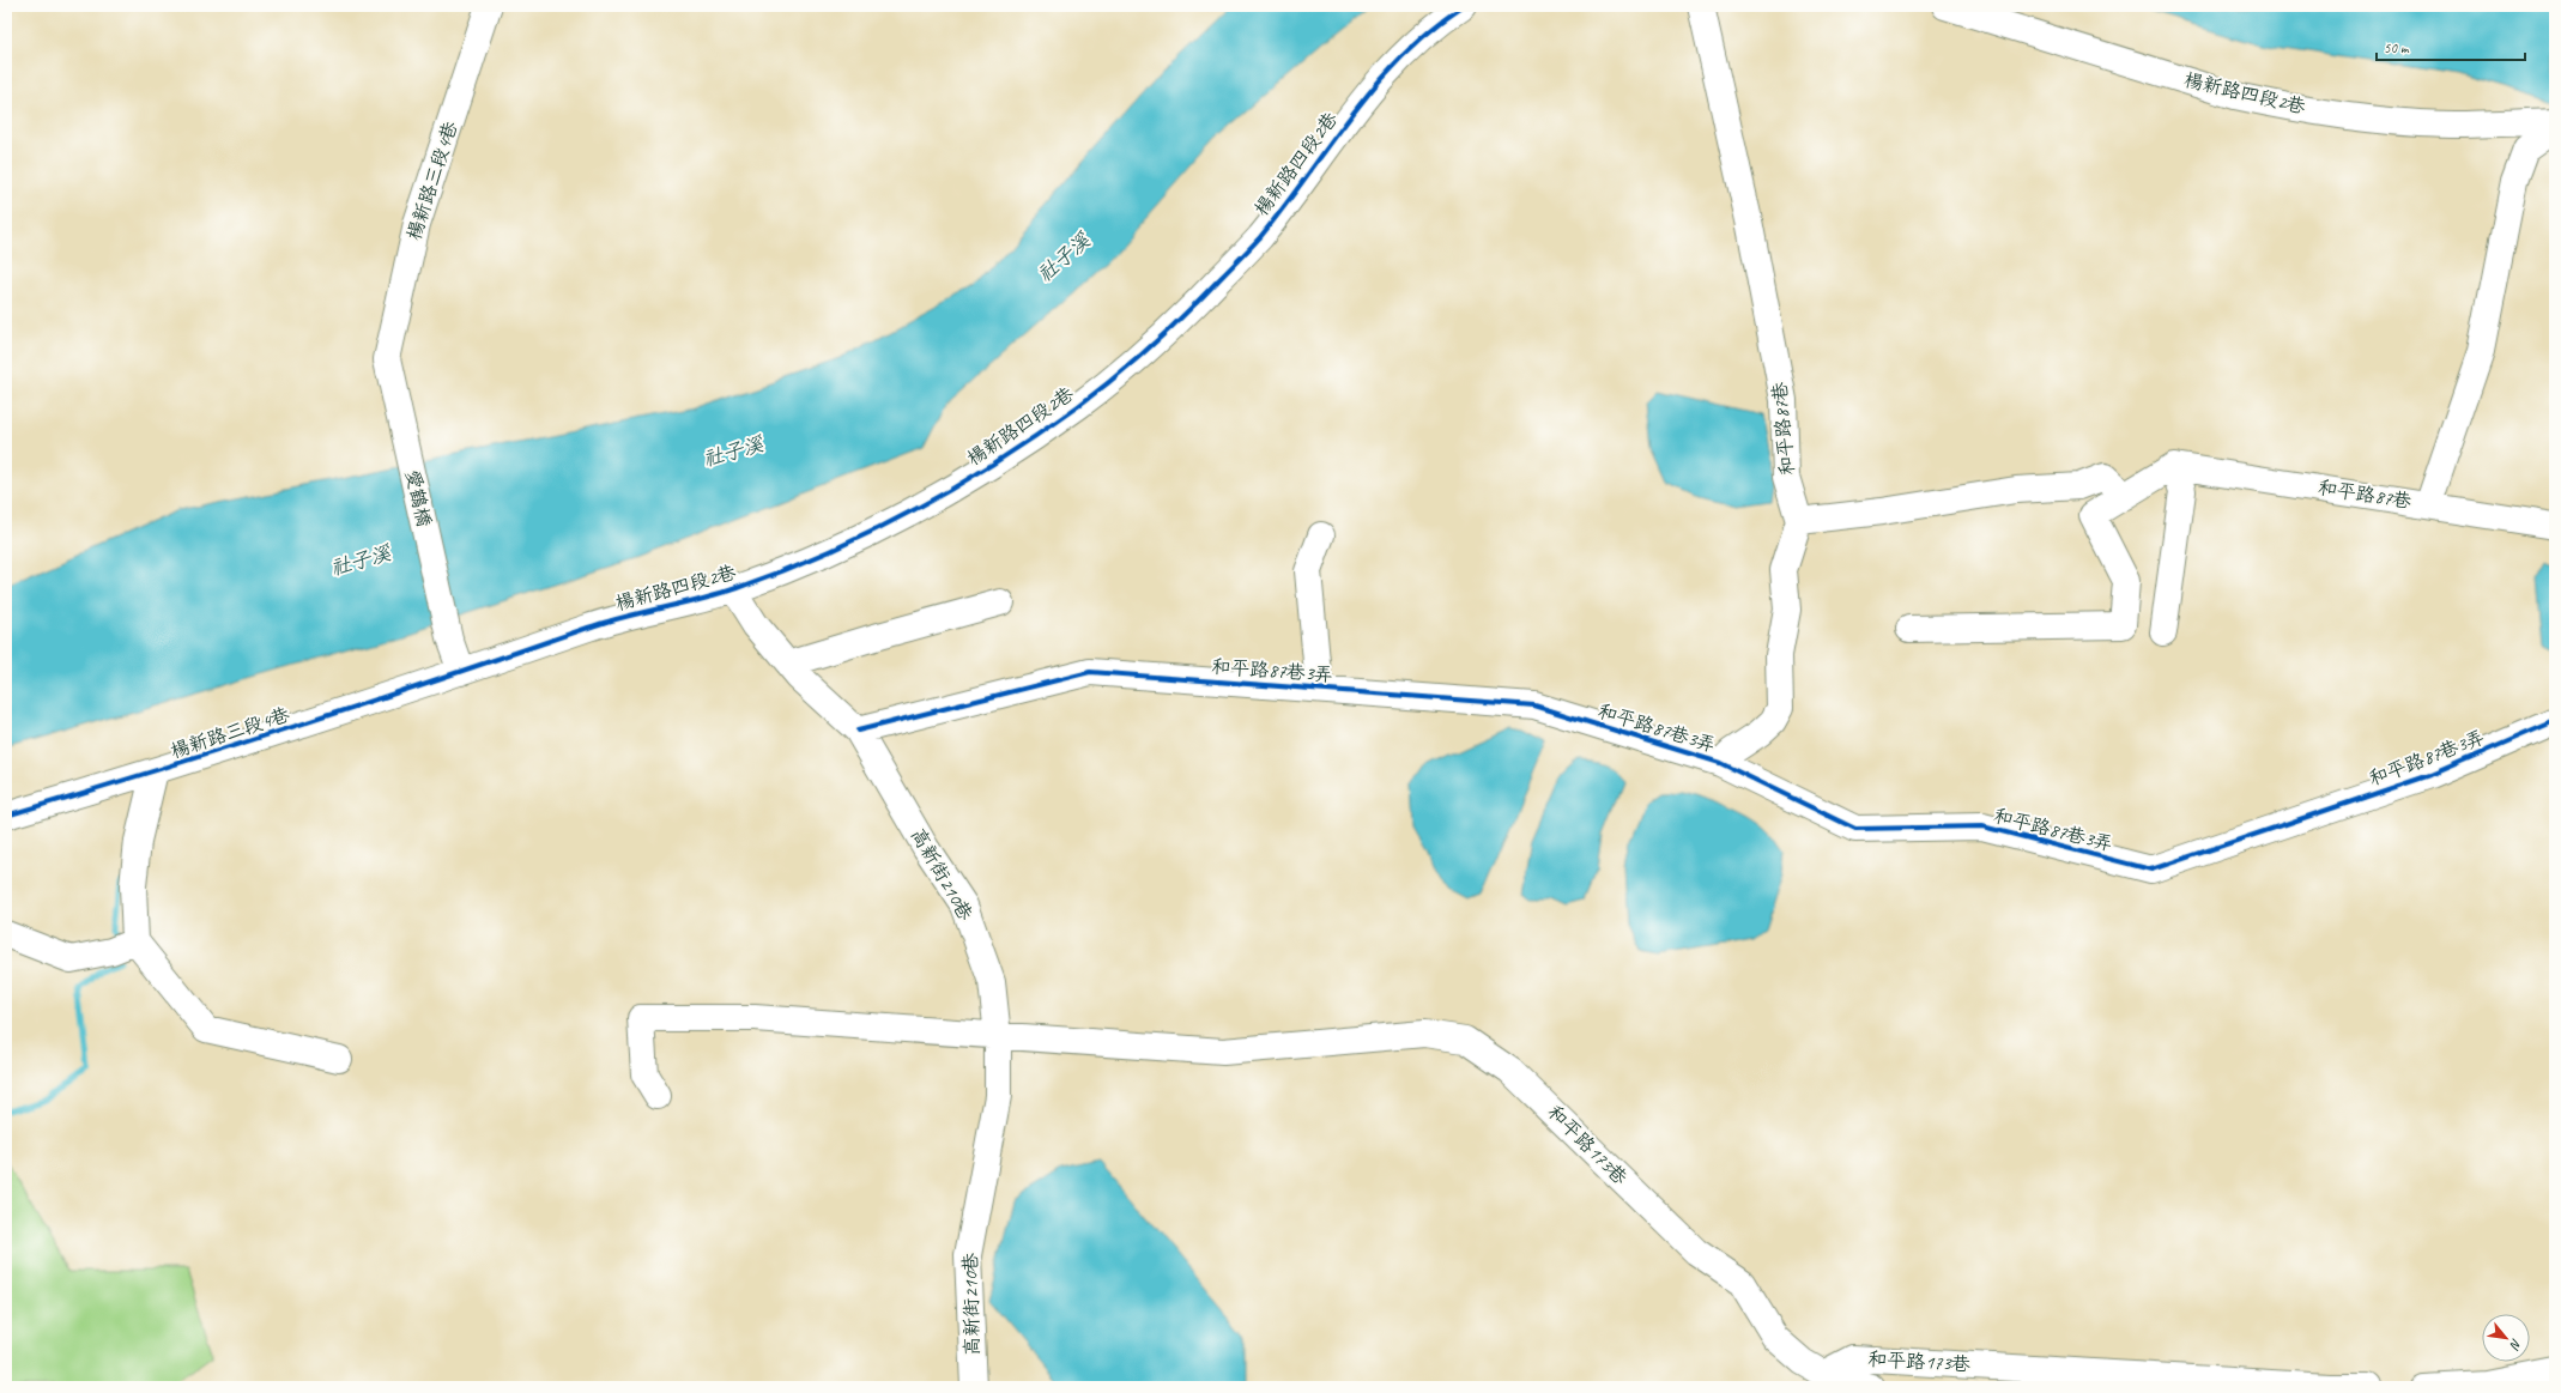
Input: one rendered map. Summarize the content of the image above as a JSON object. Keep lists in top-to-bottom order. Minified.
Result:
{"streets":{"street":["楊新路四段2巷","楊新路三段4巷","和平路87巷","愛鶴橋","和平路87巷3弄","高新街210巷","和平路173巷"]},"crossings":[["楊新路四段2巷","楊新路三段4巷"],["楊新路四段2巷","愛鶴橋"],["楊新路四段2巷","高新街210巷"],["楊新路三段4巷","愛鶴橋"],["和平路87巷3弄","高新街210巷"],["高新街210巷","和平路173巷"]],"water":["社子溪"],"scale_bar":"50 m","north":"bottom right"}
